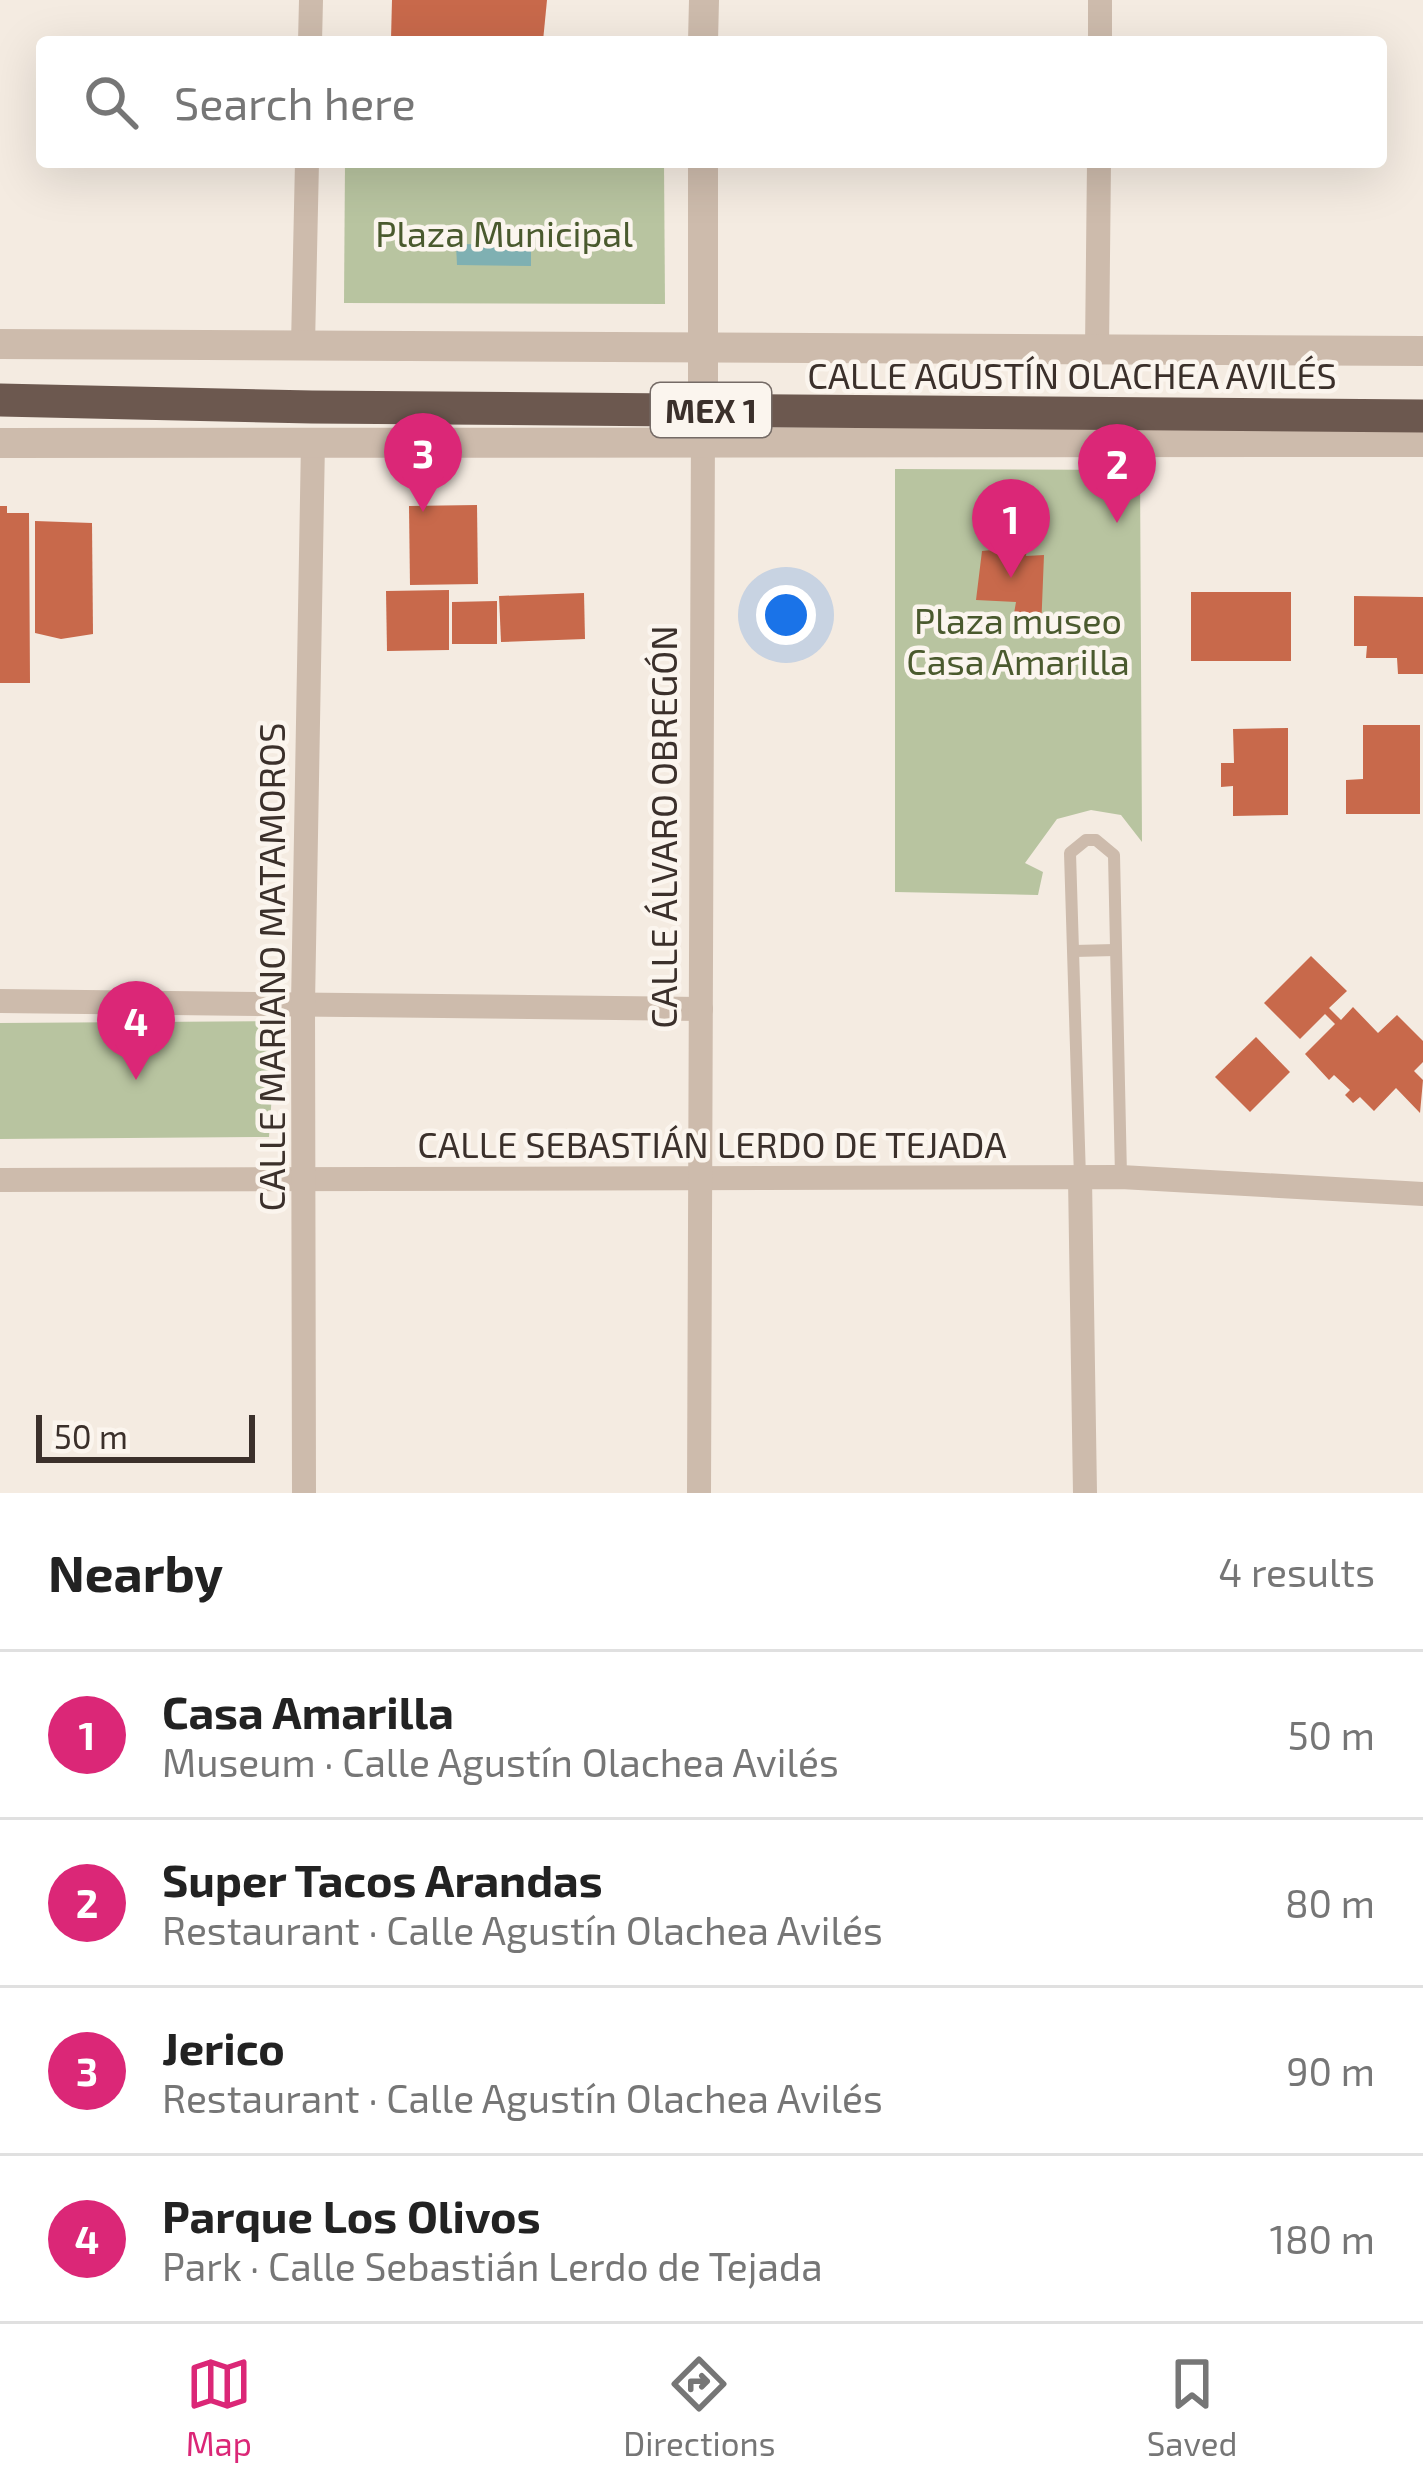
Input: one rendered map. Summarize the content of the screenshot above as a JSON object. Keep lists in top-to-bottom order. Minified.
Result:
{"streets":{"highway":["CALLE AGUSTÍN OLACHEA AVILÉS","MEX 1"],"street":["CALLE ÁLVARO OBREGÓN","CALLE MARIANO MATAMOROS","CALLE SEBASTIÁN LERDO DE TEJADA"]},"crossings":[["CALLE AGUSTÍN OLACHEA AVILÉS","CALLE ÁLVARO OBREGÓN"],["CALLE AGUSTÍN OLACHEA AVILÉS","CALLE MARIANO MATAMOROS"],["CALLE ÁLVARO OBREGÓN","CALLE SEBASTIÁN LERDO DE TEJADA"],["CALLE MARIANO MATAMOROS","CALLE SEBASTIÁN LERDO DE TEJADA"]],"parks":["Plaza Municipal","Plaza museo Casa Amarilla"],"scale_bar":"50 m","page":{"search":"Search here","pins":["3","2","1","4"],"scale":"50 m","heading":["Nearby","4 results"],"list":[{"mark":"1","name":"Casa Amarilla","note":"Museum · Calle Agustín Olachea Avilés","value":"50 m"},{"mark":"2","name":"Super Tacos Arandas","note":"Restaurant · Calle Agustín Olachea Avilés","value":"80 m"},{"mark":"3","name":"Jerico","note":"Restaurant · Calle Agustín Olachea Avilés","value":"90 m"},{"mark":"4","name":"Parque Los Olivos","note":"Park · Calle Sebastián Lerdo de Tejada","value":"180 m"}],"nav":["Map","Directions","Saved"]}}
